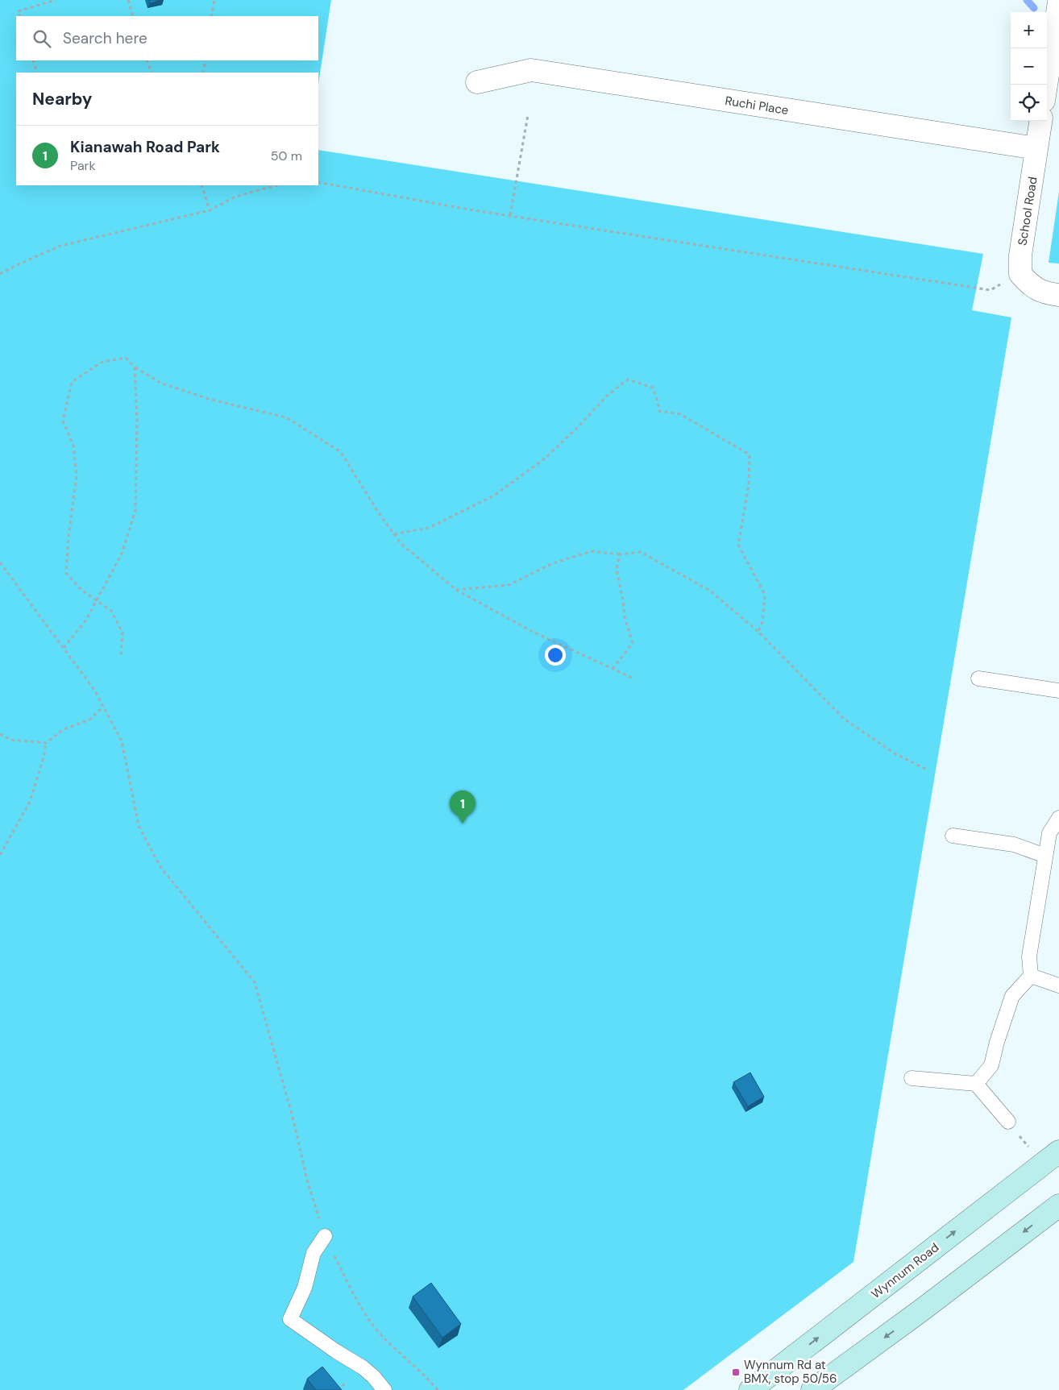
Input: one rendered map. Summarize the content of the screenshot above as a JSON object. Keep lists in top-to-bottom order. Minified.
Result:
{"streets":{"main road":["Wynnum Road"],"street":["Ruchi Place","School Road"]},"crossings":[["Ruchi Place","School Road"]],"places":{"transit":["Wynnum Rd at BMX, stop 50/56"]},"page":{"map_buttons":["+","−"],"search":"Search here","heading":"Nearby","list":[{"mark":"1","name":"Kianawah Road Park","note":"Park","value":"50 m"}],"pins":"1"}}
